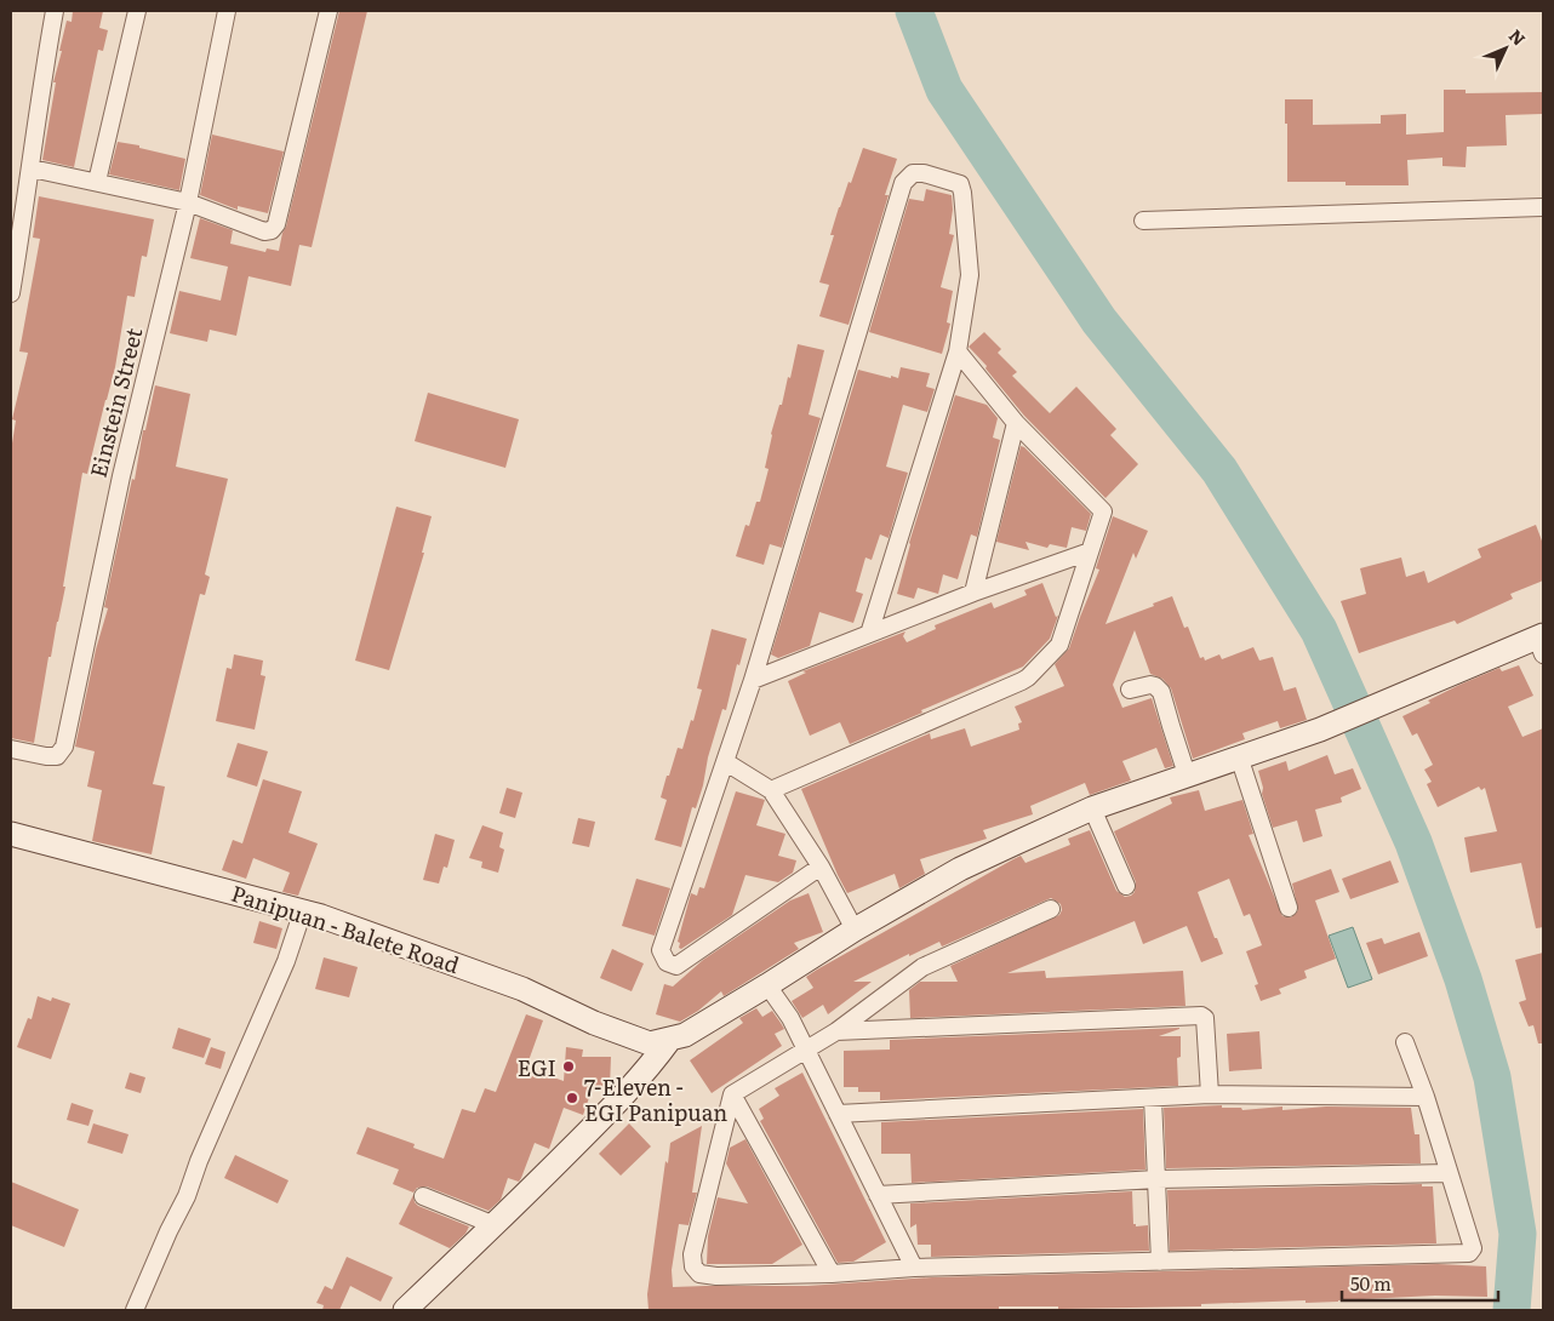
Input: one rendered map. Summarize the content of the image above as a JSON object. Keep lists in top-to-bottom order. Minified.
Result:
{"streets":{"main road":["Panipuan - Balete Road"],"street":["Einstein Street"]},"places":["EGI","7-Eleven - EGI Panipuan"],"scale_bar":"50 m","north":"top right"}
